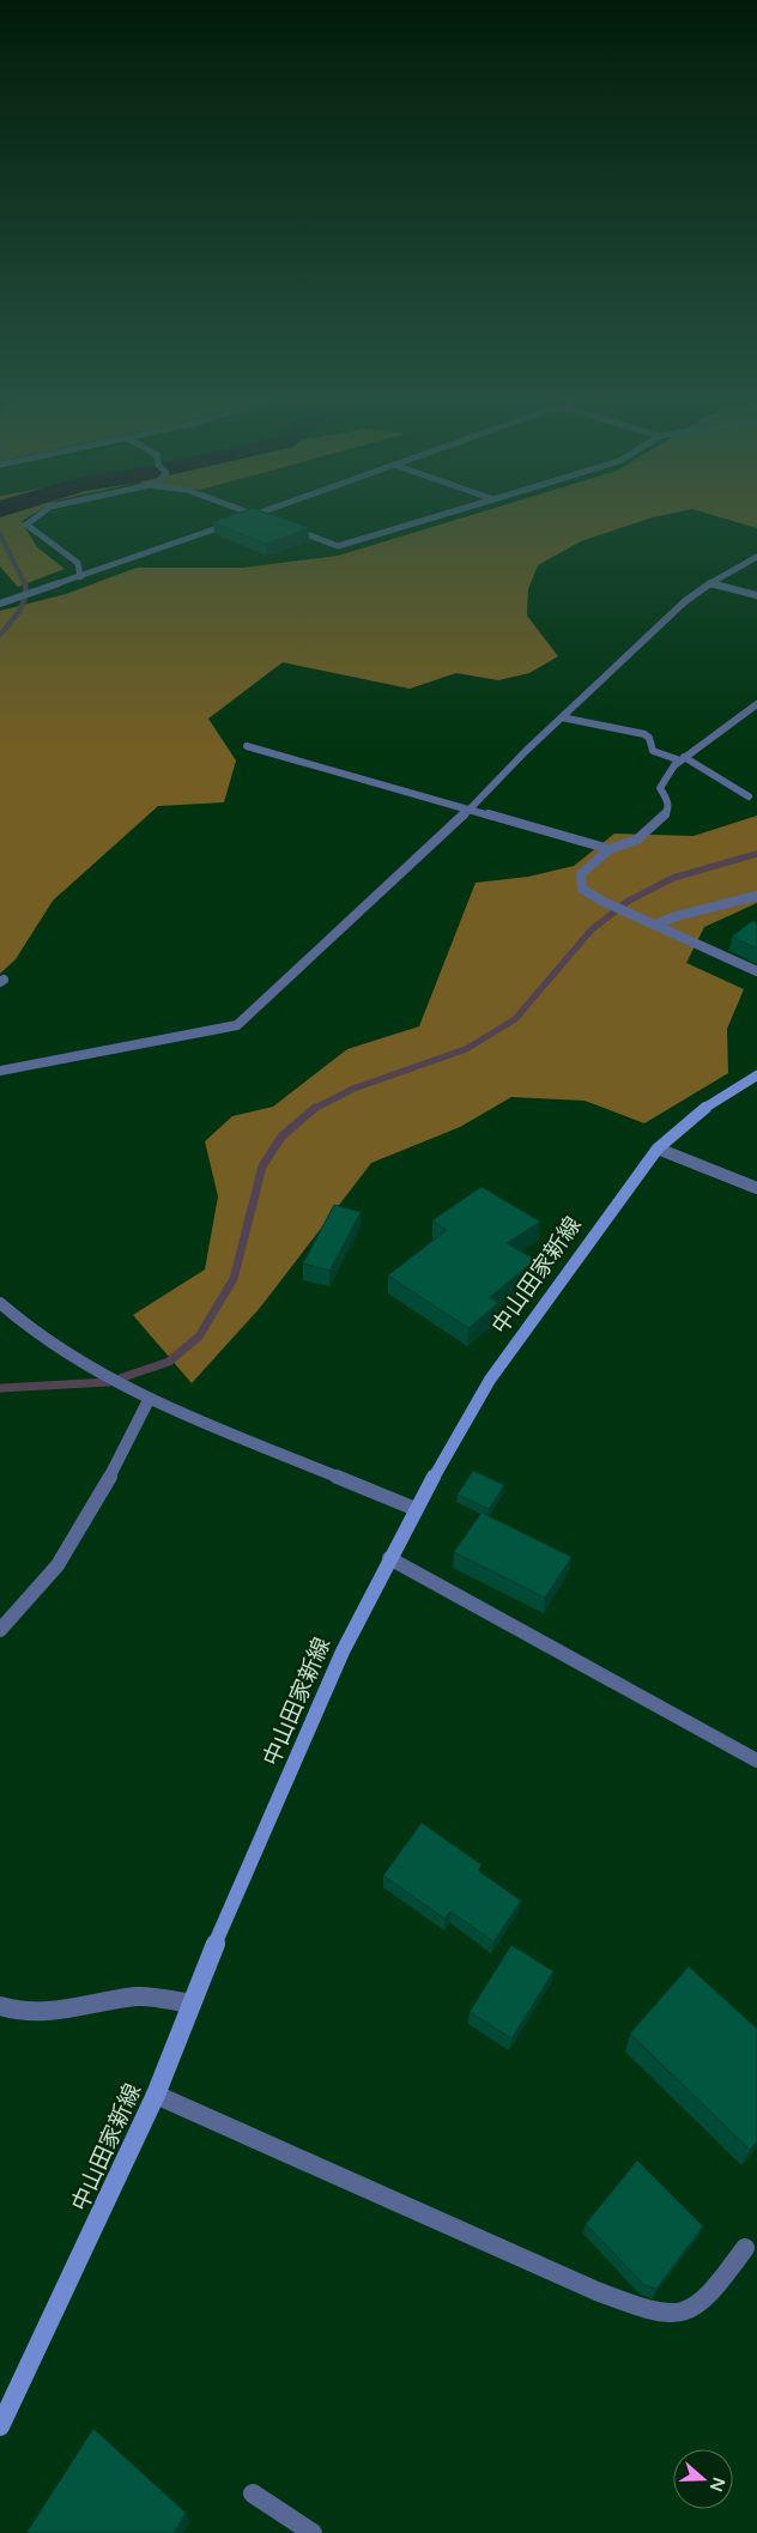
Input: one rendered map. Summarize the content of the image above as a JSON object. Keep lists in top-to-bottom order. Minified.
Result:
{"streets":{"main road":["中山田家新線"]},"north":"right"}
